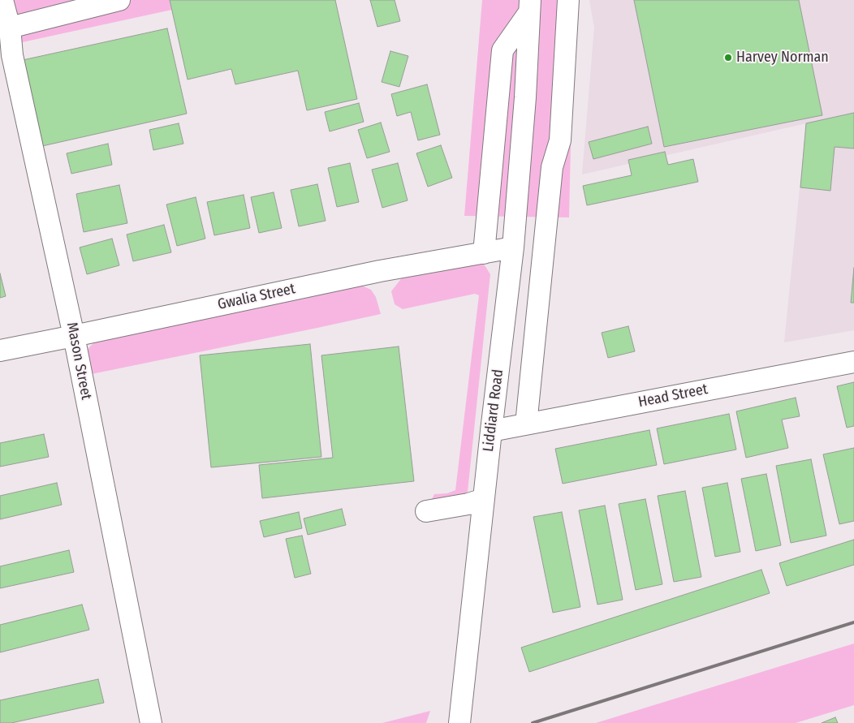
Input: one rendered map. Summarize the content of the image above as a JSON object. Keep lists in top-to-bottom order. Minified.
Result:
{"streets":{"street":["Gwalia Street","Mason Street","Head Street","Liddiard Road"]},"crossings":[["Gwalia Street","Mason Street"],["Gwalia Street","Liddiard Road"],["Head Street","Liddiard Road"]],"places":["Harvey Norman"]}
